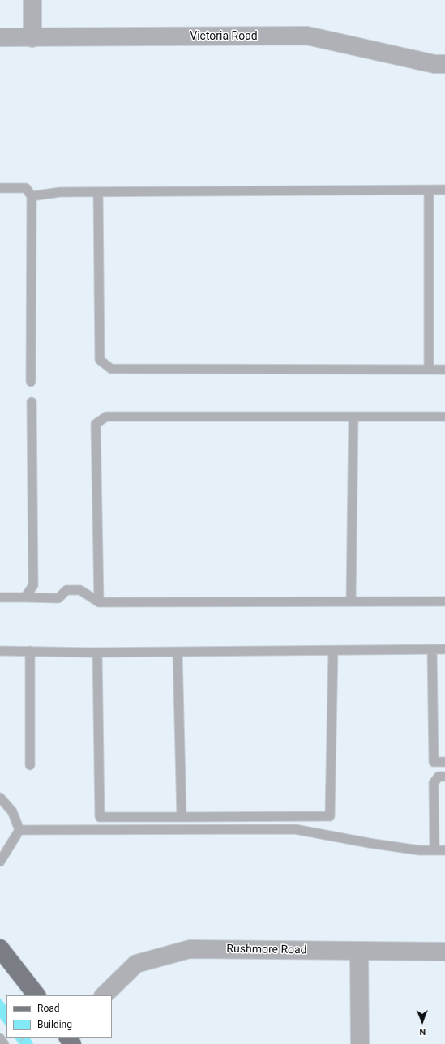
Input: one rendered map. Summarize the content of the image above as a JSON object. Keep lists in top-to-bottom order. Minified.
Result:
{"streets":{"street":["Victoria Road","Rushmore Road"]},"legend":["Road","Building"],"north":"bottom"}
